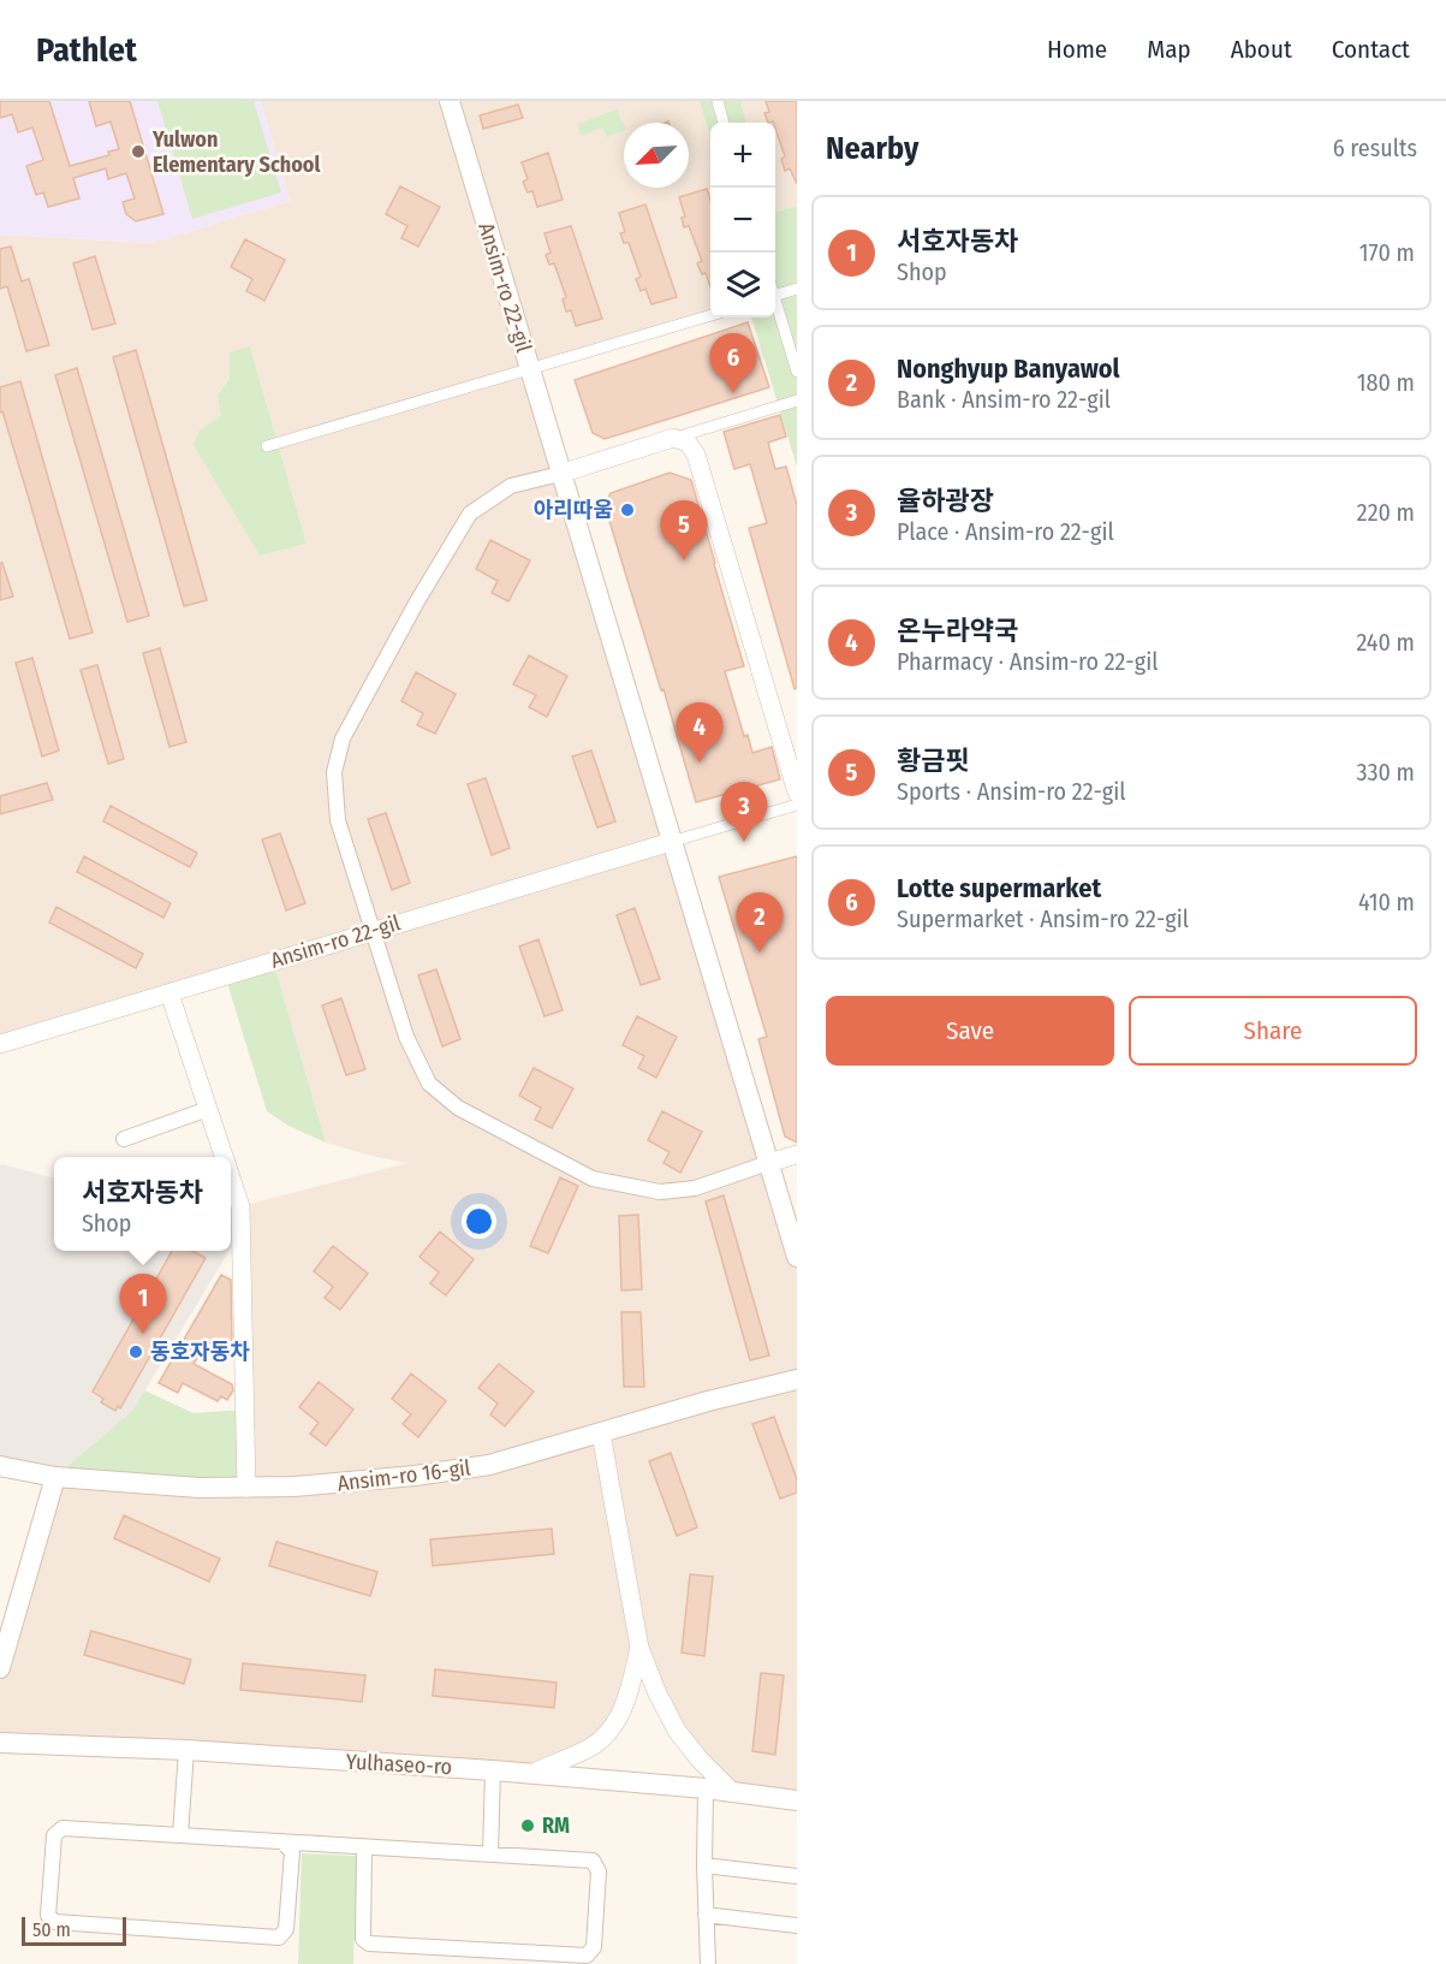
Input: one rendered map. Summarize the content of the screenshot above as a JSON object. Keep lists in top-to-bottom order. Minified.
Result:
{"streets":{"main road":["Ansim-ro 22-gil","Ansim-ro 16-gil","Yulhaseo-ro"]},"places":["Yulwon Elementary School","아리따움","동호자동차","RM"],"scale_bar":"50 m","north":"bottom left","page":{"header":"Pathlet","nav":["Home","Map","About","Contact"],"heading":["Nearby","6 results"],"map_buttons":["+","−"],"list":[{"mark":"1","name":"서호자동차","note":"Shop","value":"170 m"},{"mark":"2","name":"Nonghyup Banyawol","note":"Bank · Ansim-ro 22-gil","value":"180 m"},{"mark":"3","name":"율하광장","note":"Place · Ansim-ro 22-gil","value":"220 m"},{"mark":"4","name":"온누라약국","note":"Pharmacy · Ansim-ro 22-gil","value":"240 m"},{"mark":"5","name":"황금핏","note":"Sports · Ansim-ro 22-gil","value":"330 m"},{"mark":"6","name":"Lotte supermarket","note":"Supermarket · Ansim-ro 22-gil","value":"410 m"}],"pins":["6","5","4","3","2","1"],"buttons":["Save","Share"],"popup":["서호자동차","Shop"],"scale":"50 m"}}
